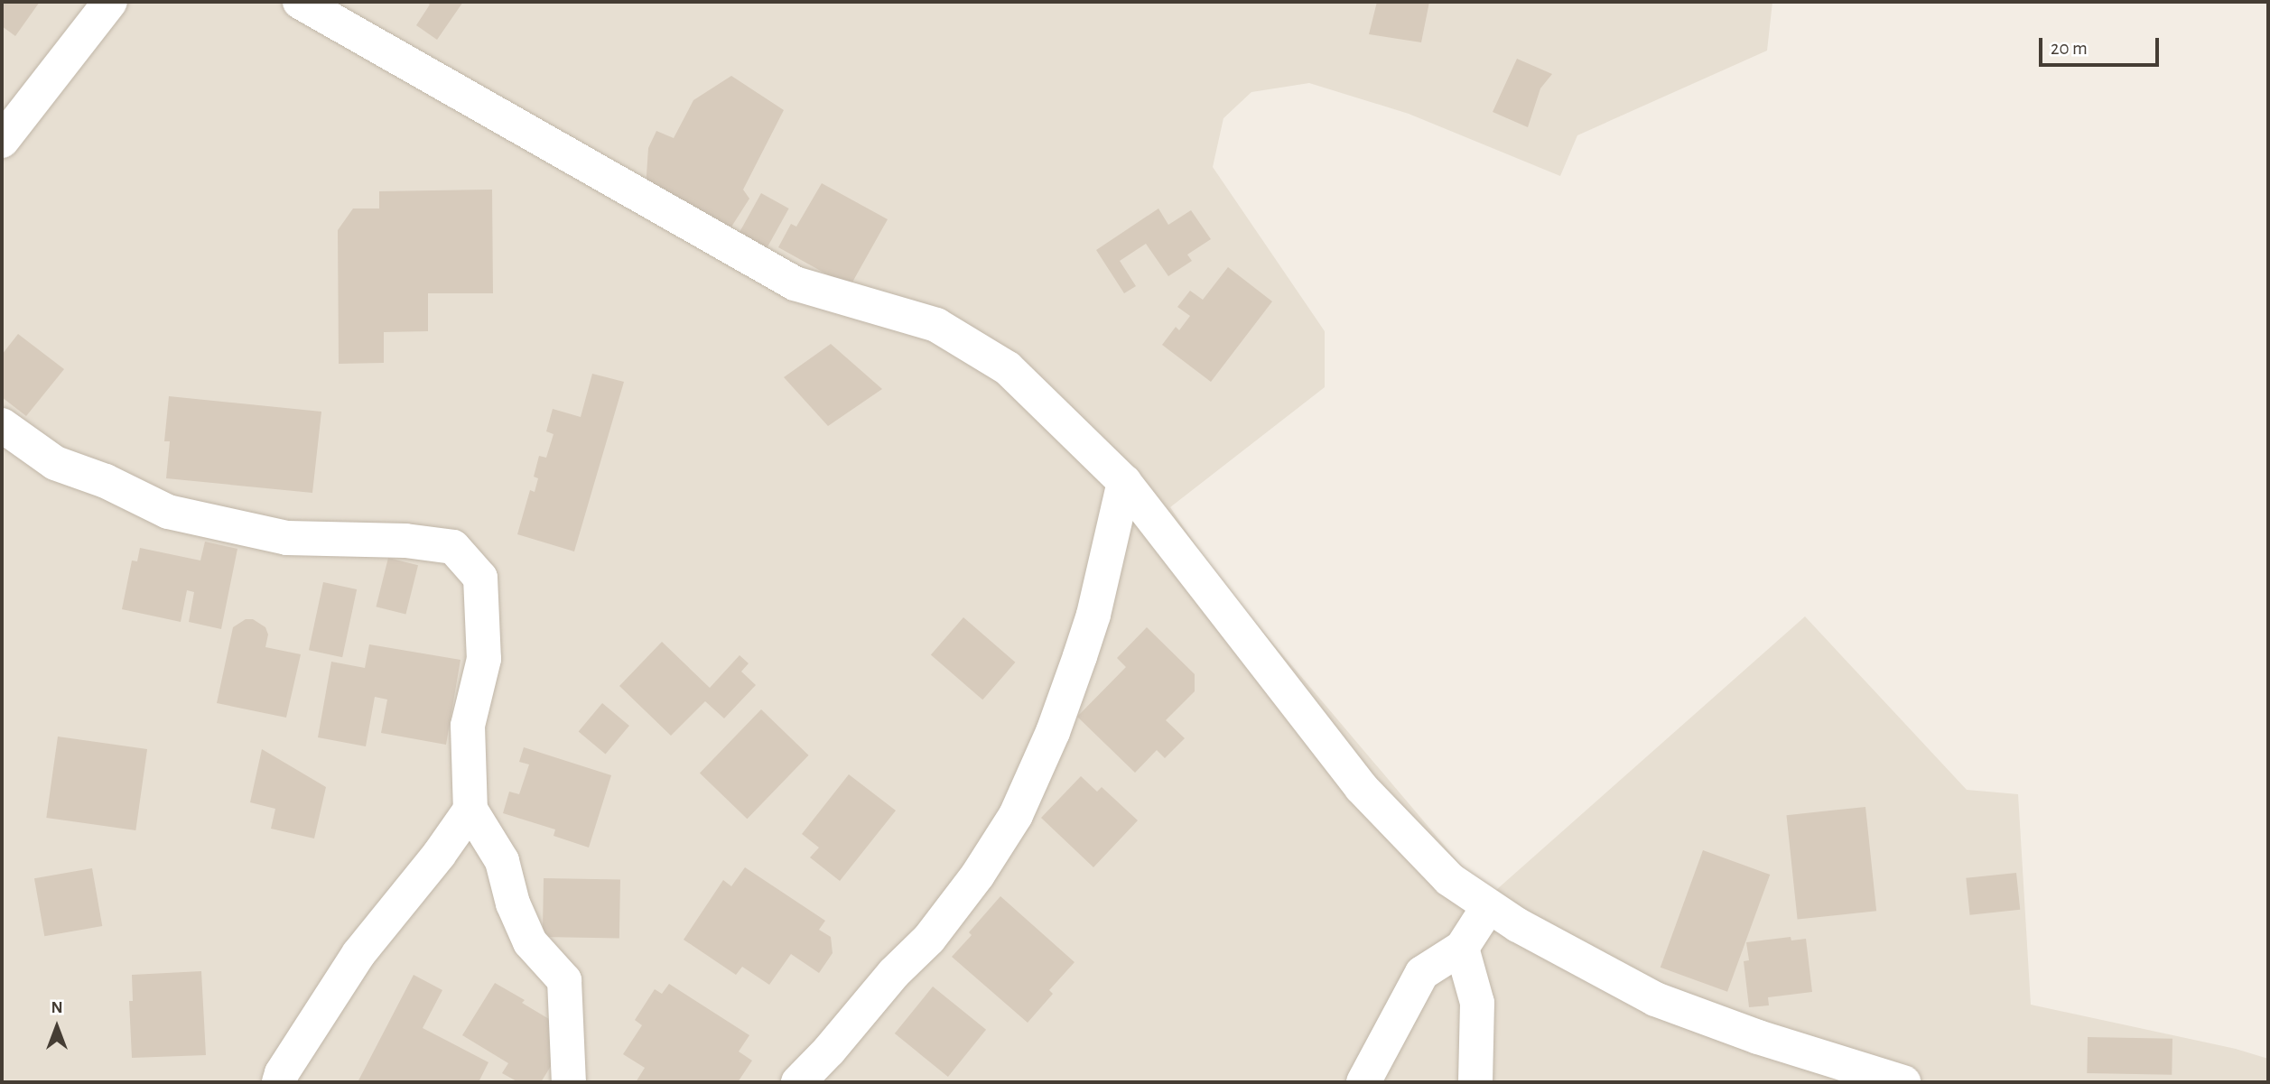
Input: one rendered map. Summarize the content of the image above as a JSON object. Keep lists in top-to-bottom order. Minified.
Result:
{"scale_bar":"20 m","north":"top"}
